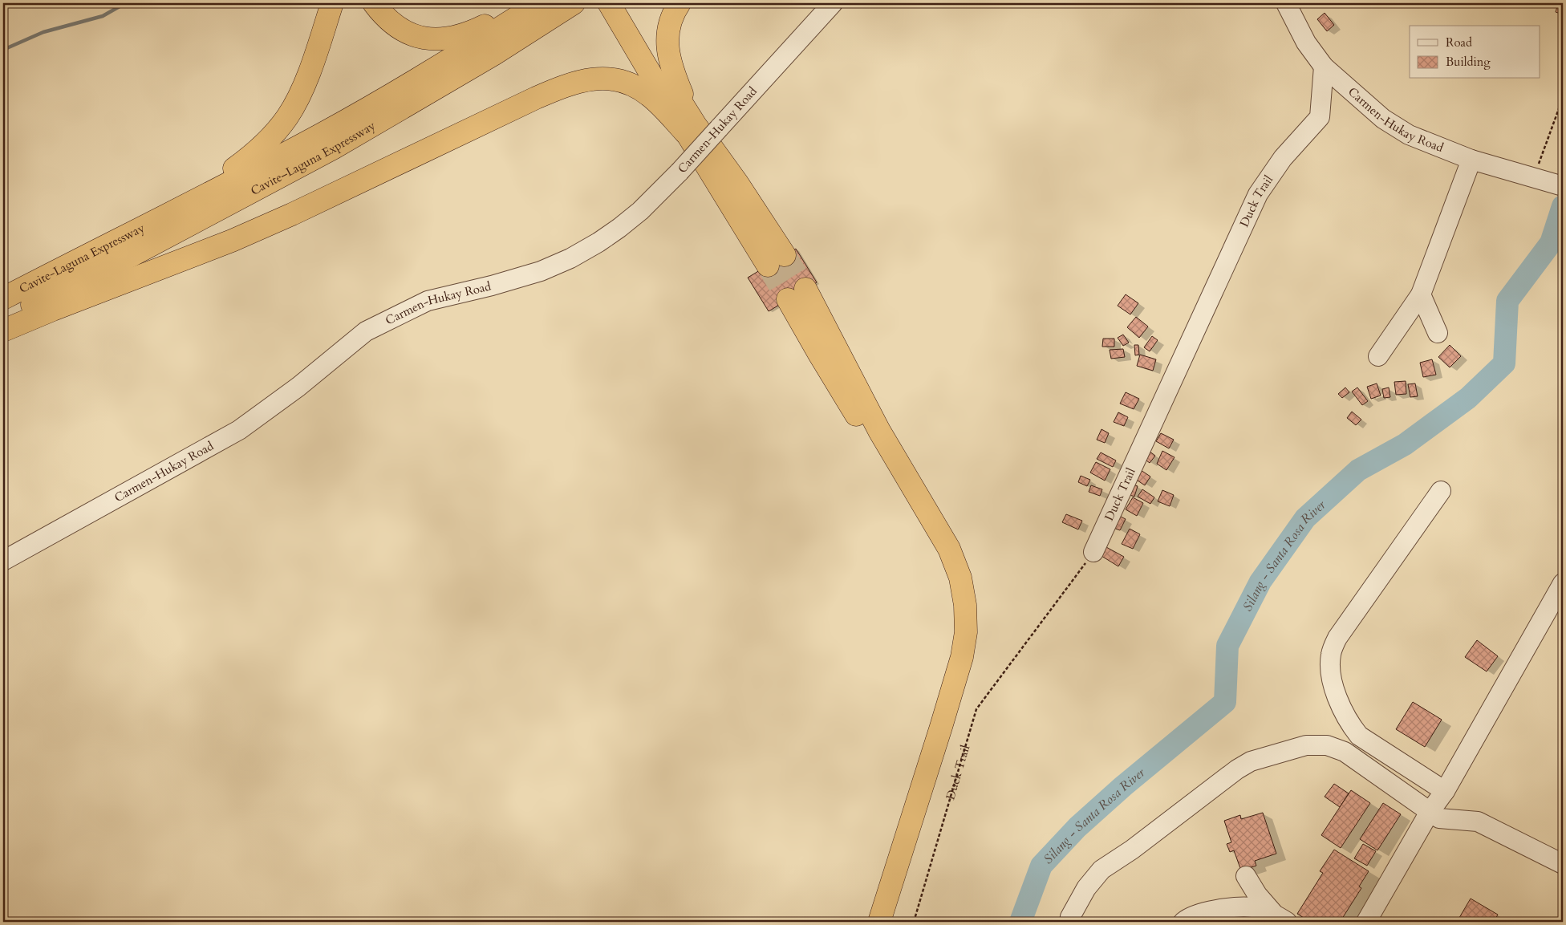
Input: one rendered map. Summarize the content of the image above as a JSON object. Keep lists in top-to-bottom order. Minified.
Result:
{"streets":{"highway":["Cavite–Laguna Expressway","Cavite-Laguna Expressway"],"street":["Carmen-Hukay Road","Duck Trail"]},"crossings":[["Carmen-Hukay Road","Duck Trail"],["Cavite–Laguna Expressway","Cavite-Laguna Expressway"]],"water":["Silang - Santa Rosa River"],"legend":["Road","Building"]}
